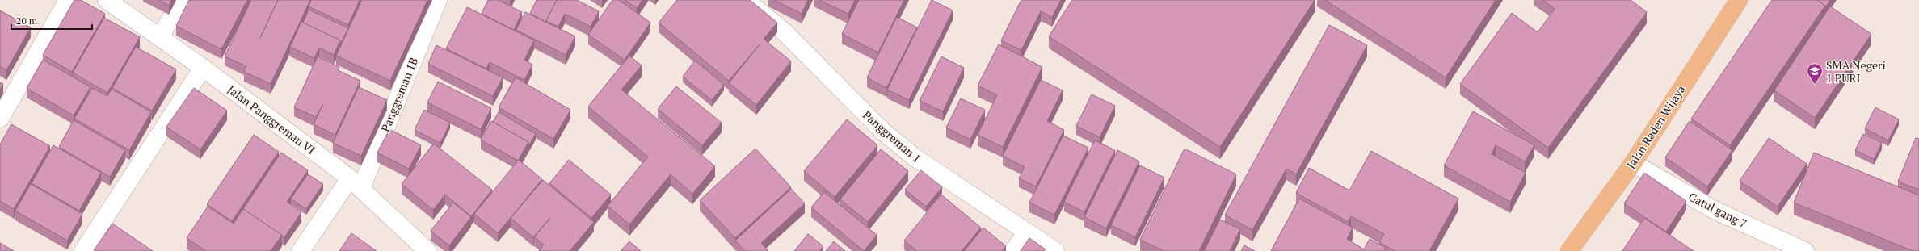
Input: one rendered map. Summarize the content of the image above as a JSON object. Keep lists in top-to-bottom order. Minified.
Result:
{"streets":{"main road":["Jalan Raden Wijaya"],"street":["Panggreman 1B","Jalan Panggreman VI","Panggreman 1","Gatul gang 7"]},"crossings":[["Panggreman 1B","Jalan Panggreman VI"],["Jalan Raden Wijaya","Gatul gang 7"]],"places":{"school or university":["SMA Negeri 1 PURI"]},"scale_bar":"20 m"}
